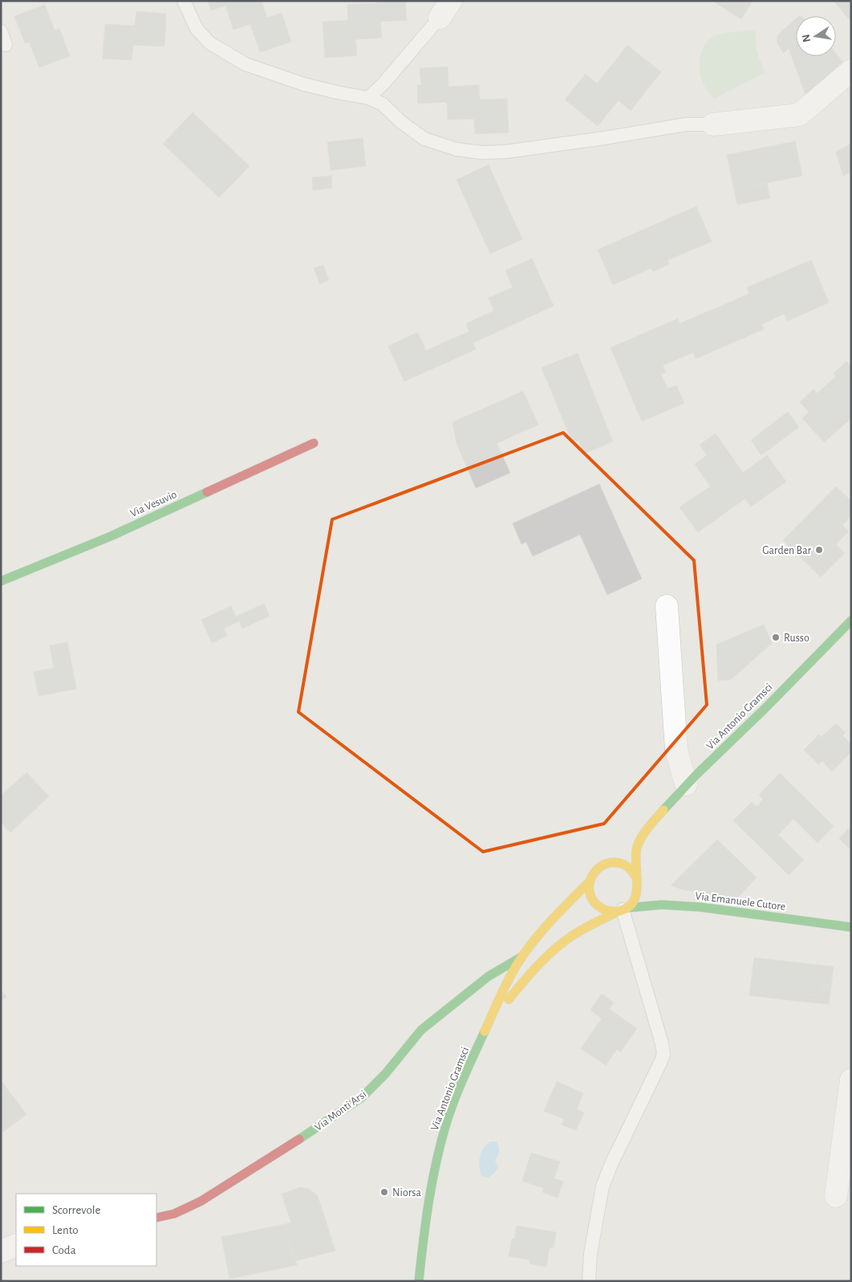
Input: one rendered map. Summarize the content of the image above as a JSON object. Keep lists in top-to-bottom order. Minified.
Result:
{"streets":{"main road":["Via Vesuvio","Via Antonio Gramsci","Via Emanuele Cutore","Via Monti Arsi"]},"places":["Garden Bar","Russo","Niorsa"],"legend":["Scorrevole","Lento","Coda"],"north":"left"}
